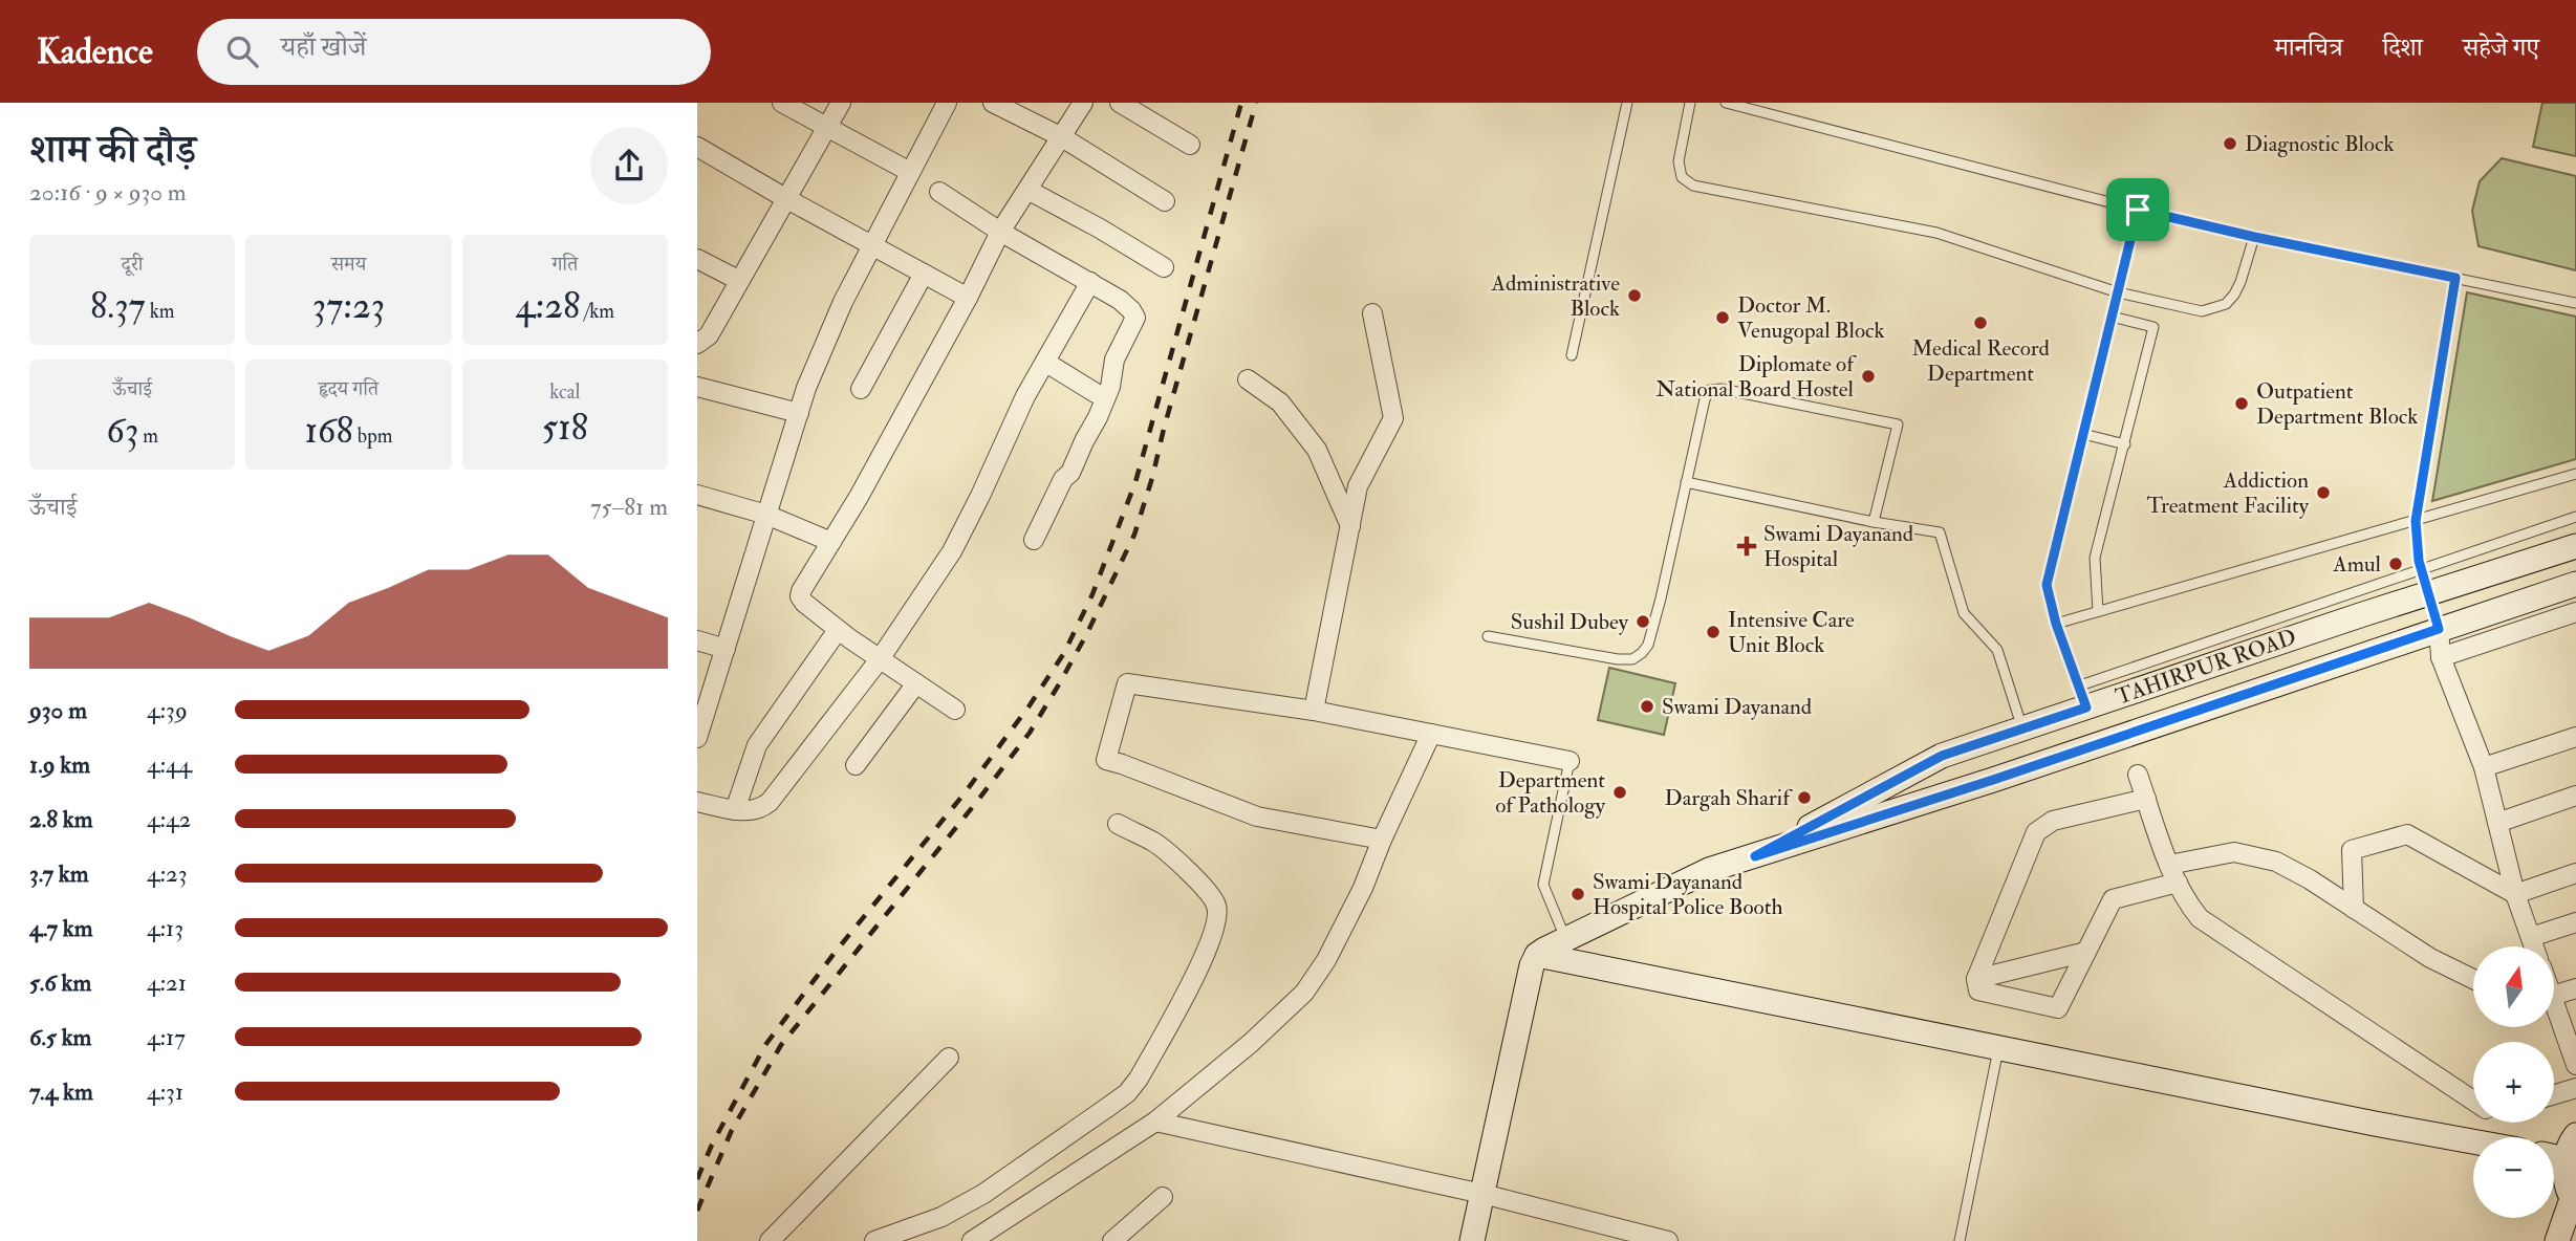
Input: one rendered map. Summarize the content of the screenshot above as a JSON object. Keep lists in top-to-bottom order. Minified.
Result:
{"streets":{"main road":["TAHIRPUR ROAD"]},"places":{"other":["Diagnostic Block","Administrative Block","Doctor M. Venugopal Block","Medical Record Department","Diplomate of National Board Hostel","Outpatient Department Block","Addiction Treatment Facility","Amul","Sushil Dubey","Intensive Care Unit Block","Swami Dayanand","Department of Pathology","Dargah Sharif","Swami Dayanand Hospital Police Booth"],"health":["Swami Dayanand Hospital"]},"north":"top","page":{"header":"Kadence","search":"यहाँ खोजें","nav":["मानचित्र","दिशा","सहेजे गए"],"heading":["शाम की दौड़","20:16 · 9 × 930 m"],"stats":[["दूरी","8.37 km"],["समय","37:23"],["गति","4:28 /km"],["ऊँचाई","63 m"],["हृदय गति","168 bpm"],["kcal","518"]],"chart":["ऊँचाई","75–81 m"],"list":[{"name":"930 m","note":"4:39"},{"name":"1.9 km","note":"4:44"},{"name":"2.8 km","note":"4:42"},{"name":"3.7 km","note":"4:23"},{"name":"4.7 km","note":"4:13"},{"name":"5.6 km","note":"4:21"},{"name":"6.5 km","note":"4:17"},{"name":"7.4 km","note":"4:31"}],"map_buttons":["+","−"]}}
